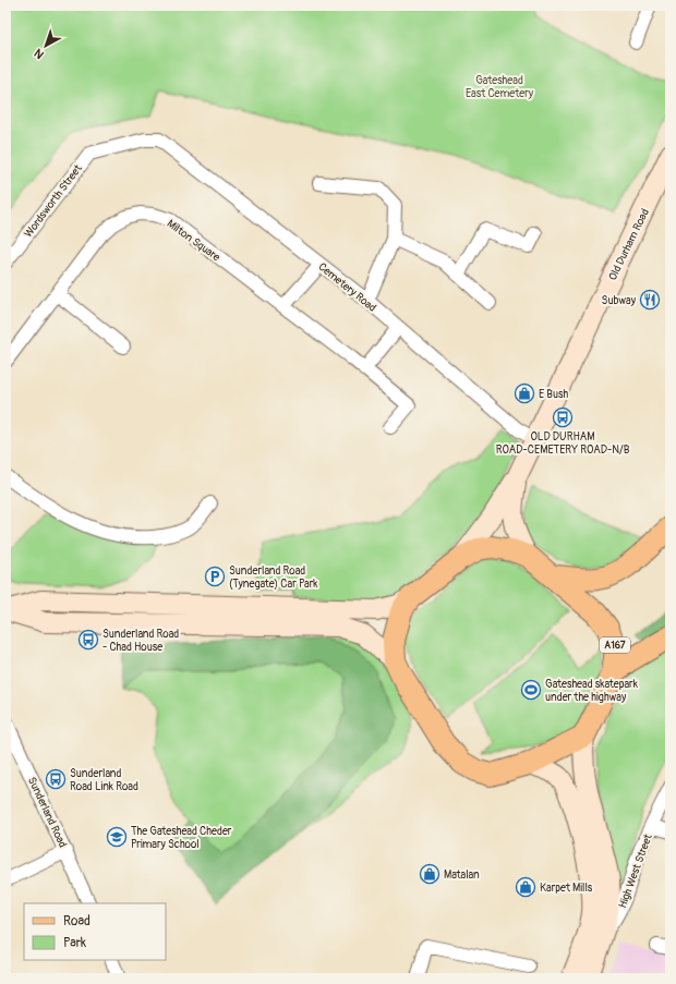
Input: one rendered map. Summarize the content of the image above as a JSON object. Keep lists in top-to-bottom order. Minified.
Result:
{"streets":{"main road":["Old Durham Road","A167","High West Street"],"street":["Wordsworth Street","Milton Square","Cemetery Road","Sunderland Road"]},"crossings":[["Wordsworth Street","Cemetery Road"],["Old Durham Road","Cemetery Road"],["Old Durham Road","A167"]],"parks":["Gateshead East Cemetery"],"places":{"restaurant":["Subway"],"shop":["E Bush","Matalan","Karpet Mills"],"bus stop":["OLD DURHAM ROAD-CEMETERY ROAD-N/B","Sunderland Road - Chad House","Sunderland Road Link Road"],"parking":["Sunderland Road (Tynegate) Car Park"],"sports":["Gateshead skatepark under the highway"],"school or university":["The Gateshead Cheder Primary School"]},"legend":["Road","Park"],"north":"bottom left"}
